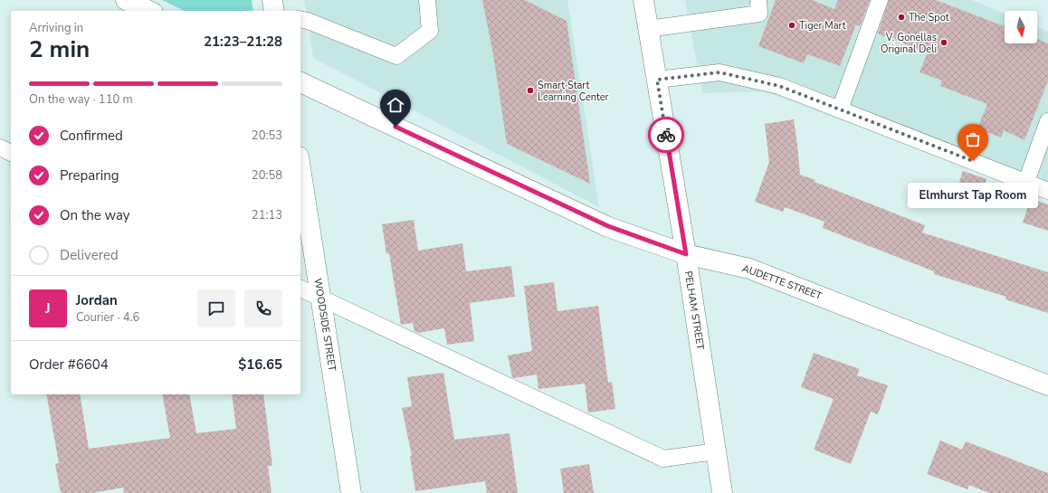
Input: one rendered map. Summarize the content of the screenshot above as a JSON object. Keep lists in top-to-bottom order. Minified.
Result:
{"streets":{"street":["AUDETTE STREET","PELHAM STREET","WOODSIDE STREET"]},"crossings":[["AUDETTE STREET","PELHAM STREET"]],"places":["The Spot","Tiger Mart","V. Gonellas Original Deli","Smart Start Learning Center","Elmhurst Tap Room"],"north":"bottom","page":{"heading":["2 min","Arriving in","21:23–21:28"],"panel":["Jordan","Courier · 4.6","Order #6604","$16.65"],"bar":"On the way · 110 m","list":[["Confirmed","20:53"],["Preparing","20:58"],["On the way","21:13"],"Delivered"],"bubble":"Elmhurst Tap Room","round":"J"}}
